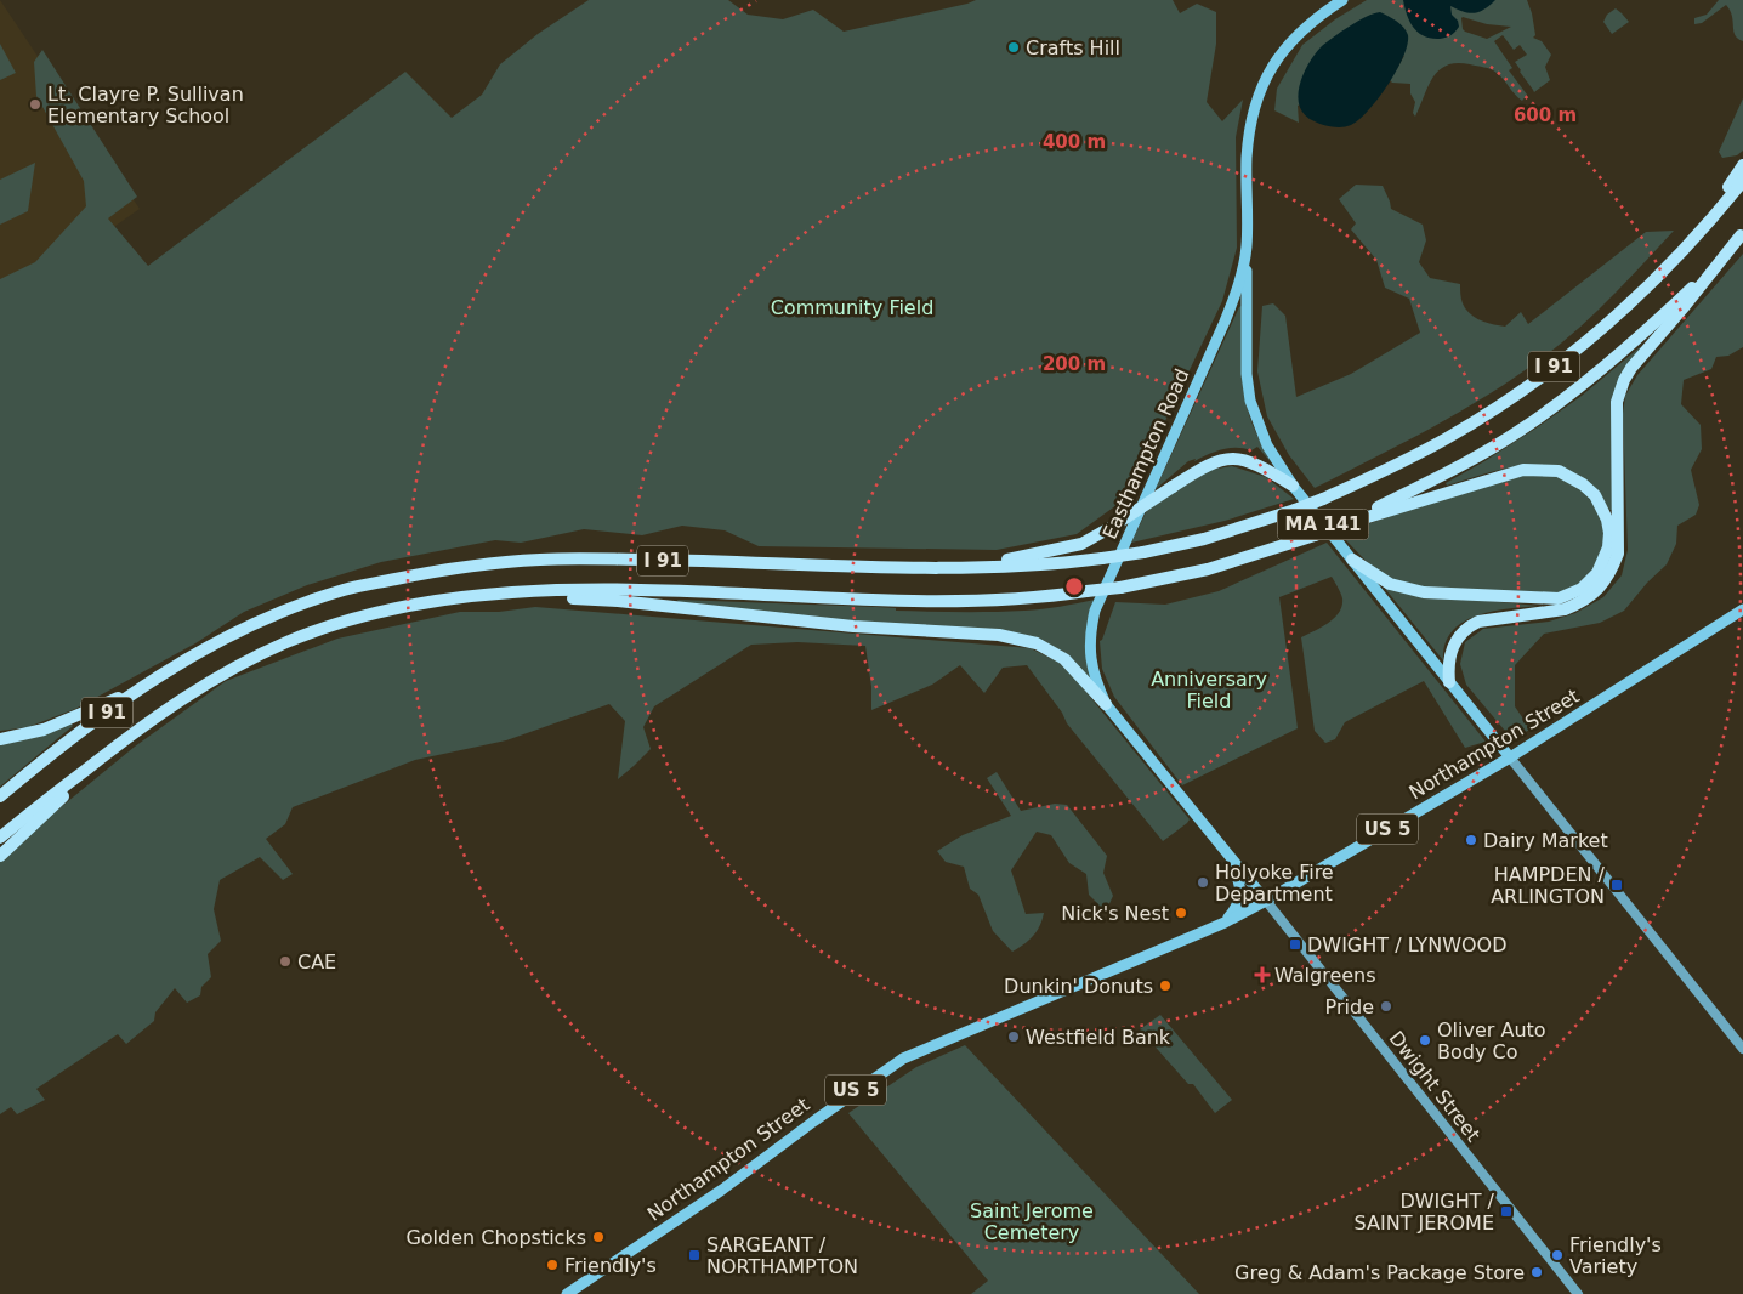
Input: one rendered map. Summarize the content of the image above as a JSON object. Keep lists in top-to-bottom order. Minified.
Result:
{"streets":{"highway":["I 91"],"main road":["Easthampton Road","MA 141","Northampton Street","US 5","Dwight Street"]},"crossings":[["Easthampton Road","MA 141"],["Easthampton Road","Northampton Street"],["Easthampton Road","Dwight Street"],["MA 141","Northampton Street"],["Northampton Street","Dwight Street"]],"parks":["Community Field","Anniversary Field","Saint Jerome Cemetery"],"places":{"other":["Crafts Hill","Lt. Clayre P. Sullivan Elementary School","Dairy Market","Holyoke Fire Department","Nick's Nest","CAE","Dunkin' Donuts","Pride","Westfield Bank","Oliver Auto Body Co","Golden Chopsticks","Friendly's Variety","Friendly's","Greg & Adam's Package Store"],"transit":["HAMPDEN / ARLINGTON","DWIGHT / LYNWOOD","DWIGHT / SAINT JEROME","SARGEANT / NORTHAMPTON"],"health":["Walgreens"]},"rings":["600 m","400 m","200 m"]}
